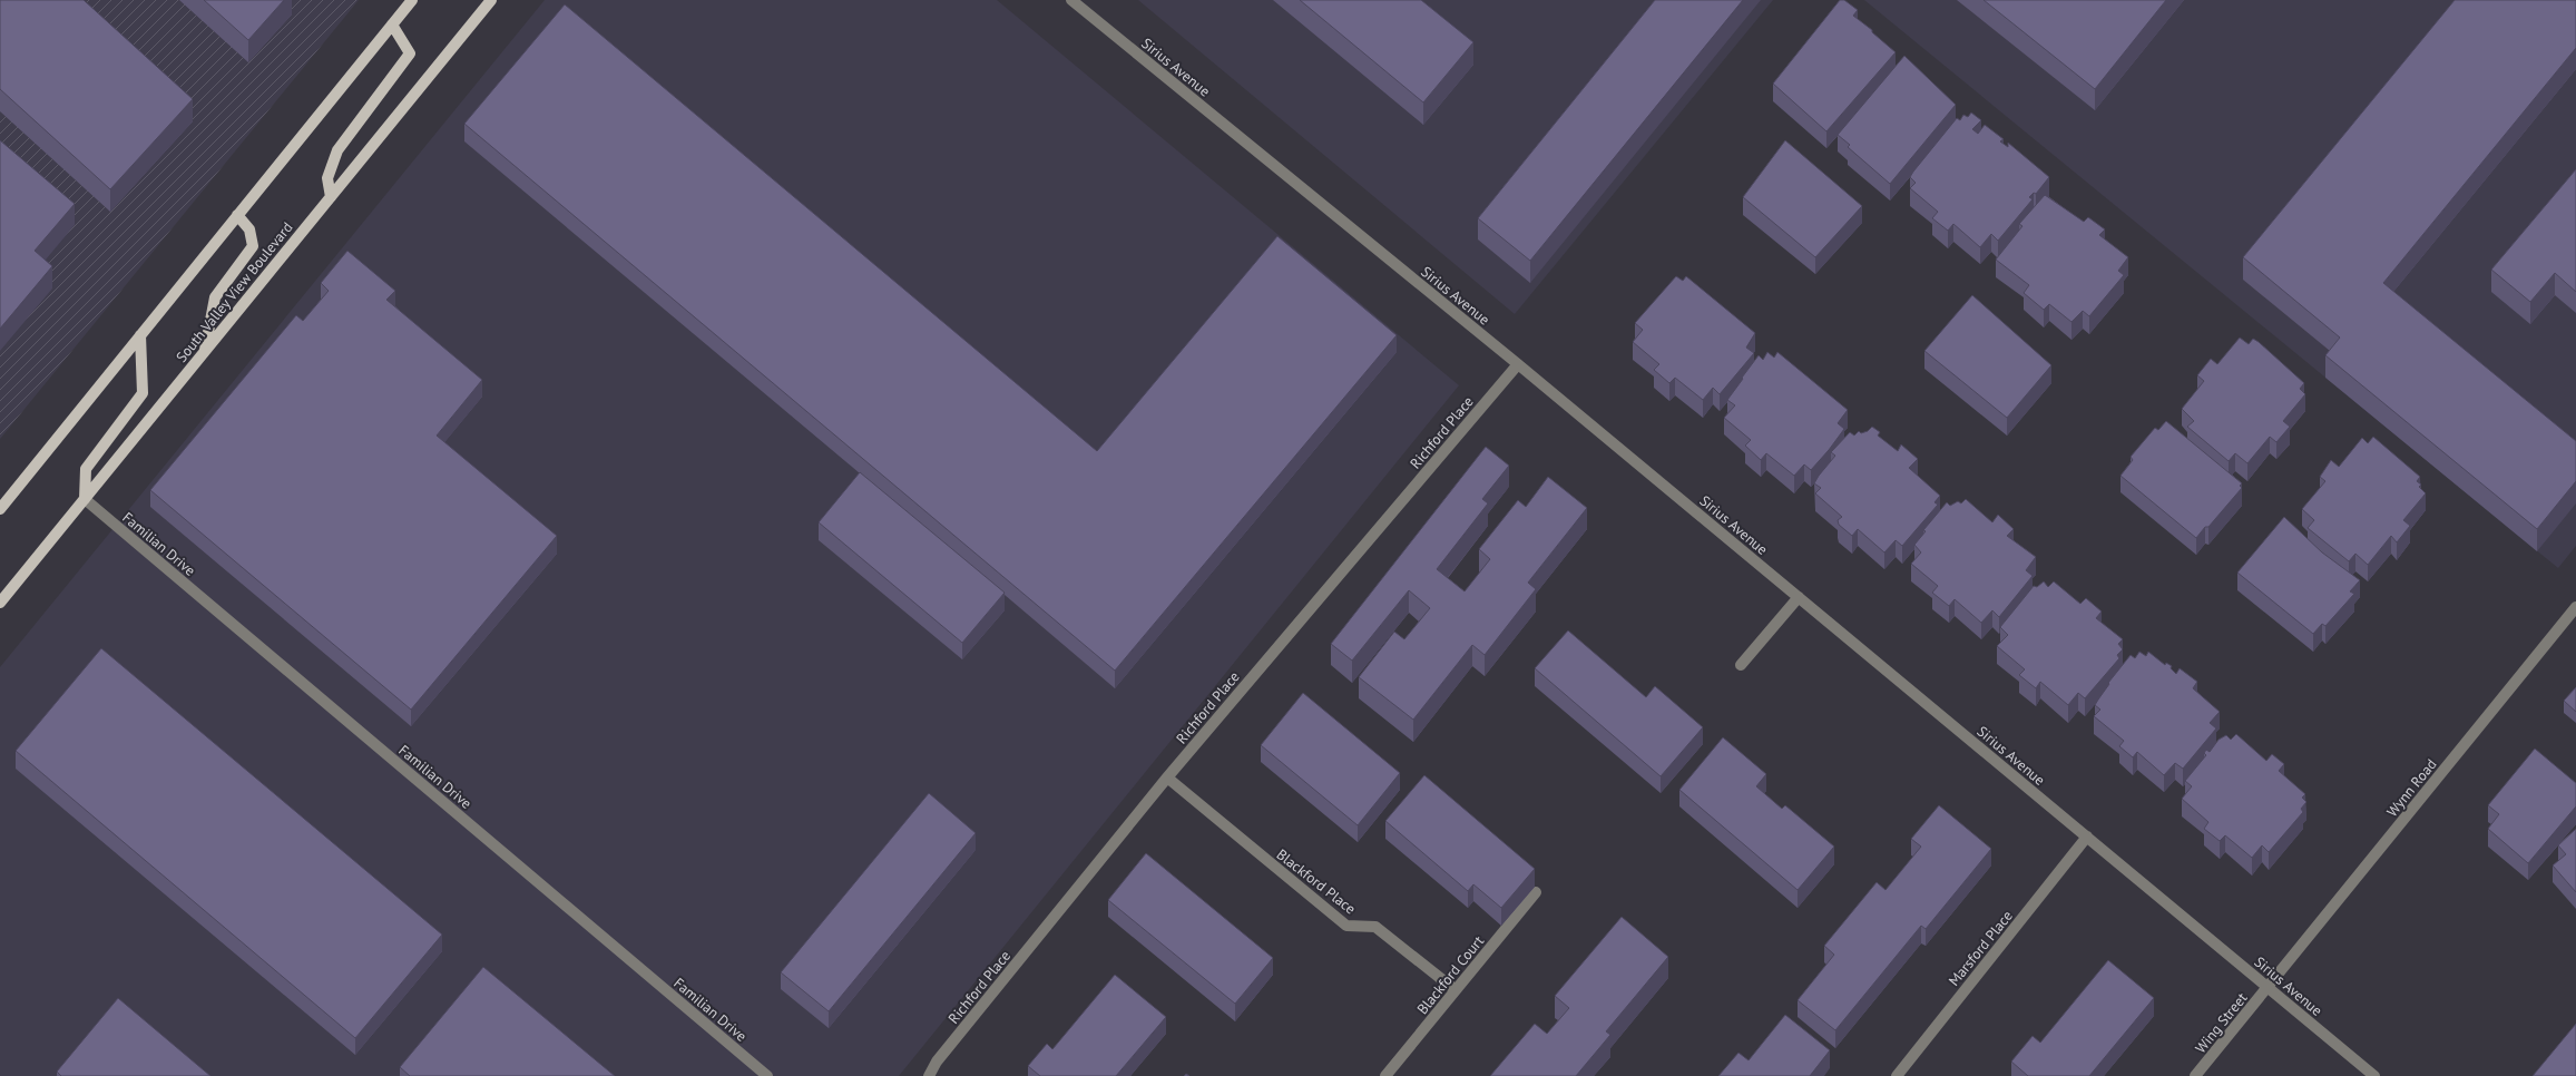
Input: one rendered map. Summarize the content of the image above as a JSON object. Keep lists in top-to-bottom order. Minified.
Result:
{"streets":{"main road":["South Valley View Boulevard"],"street":["Sirius Avenue","Richford Place","Familian Drive","Wynn Road","Blackford Place","Marsford Place","Blackford Court","Wing Street"]},"crossings":[["Sirius Avenue","Richford Place"],["Sirius Avenue","Wynn Road"],["Sirius Avenue","Marsford Place"],["Sirius Avenue","Wing Street"],["South Valley View Boulevard","Familian Drive"],["Richford Place","Blackford Place"],["Wynn Road","Wing Street"],["Blackford Place","Blackford Court"]]}
